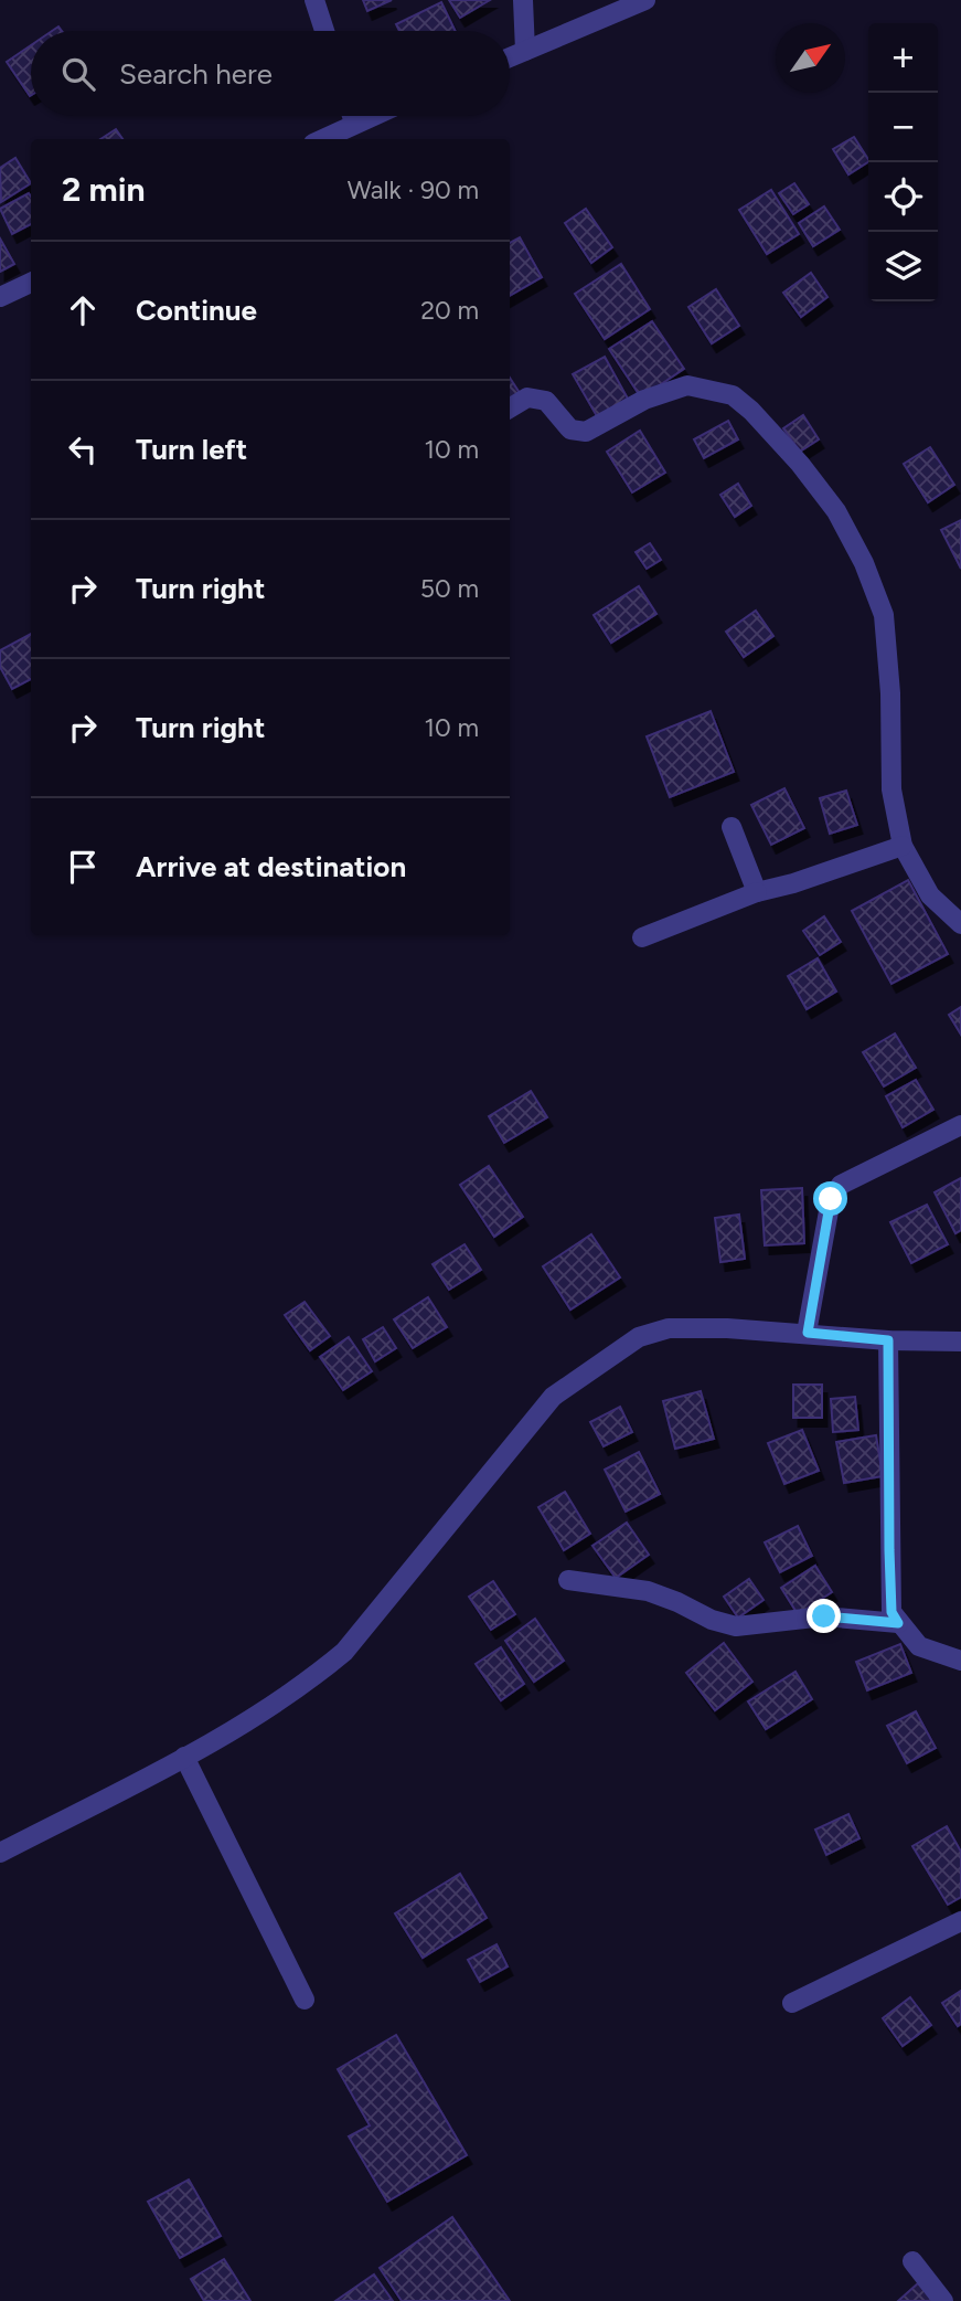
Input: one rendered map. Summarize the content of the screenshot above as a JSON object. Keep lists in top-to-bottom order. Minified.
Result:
{"north":"top right","page":{"map_buttons":["+","−"],"search":"Search here","heading":["2 min","Walk · 90 m"],"list":[["Continue","20 m"],["Turn left","10 m"],["Turn right","50 m"],["Turn right","10 m"],"Arrive at destination"]}}
